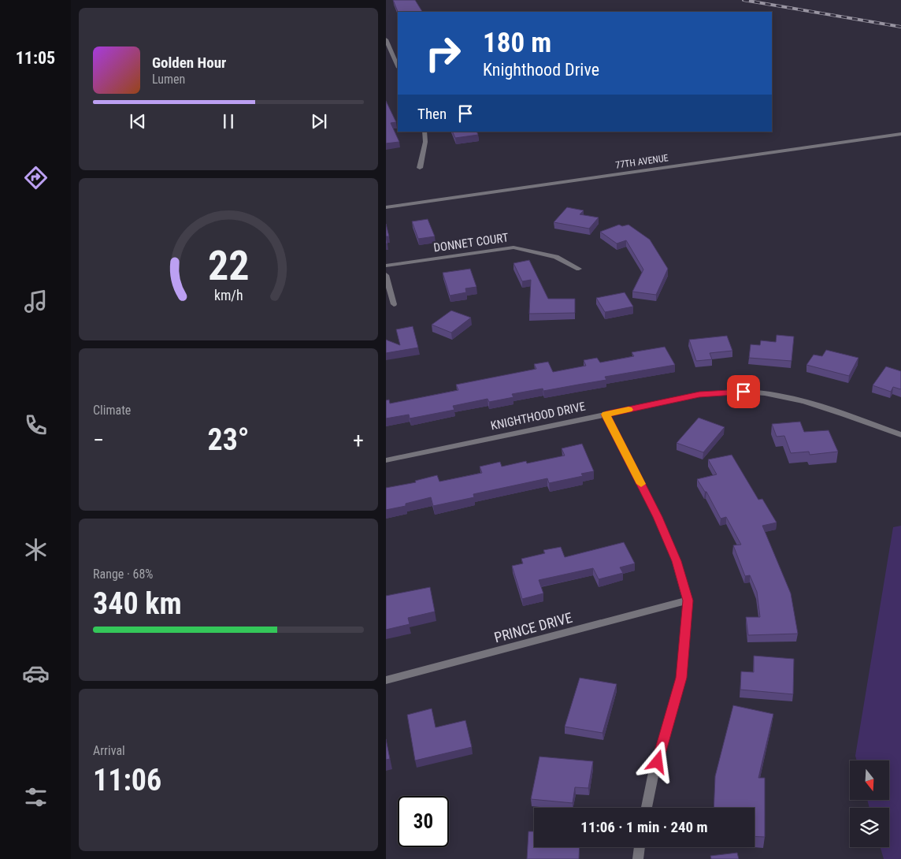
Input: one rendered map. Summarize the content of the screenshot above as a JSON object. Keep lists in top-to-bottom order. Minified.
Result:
{"streets":{"street":["77TH AVENUE","DONNET COURT","KNIGHTHOOD DRIVE","PRINCE DRIVE"]},"north":"bottom","page":{"tabs":"11:05","turn":["180 m","Knighthood Drive"],"song":["Golden Hour","Lumen"],"then":"Then","tile":["Climate",["Range · 68%","340 km"],["Arrival","11:06"]],"heat":["−","23°","+"],"limit":"30","trip":"11:06 · 1 min · 240 m","gauge":["22","km/h"]}}
